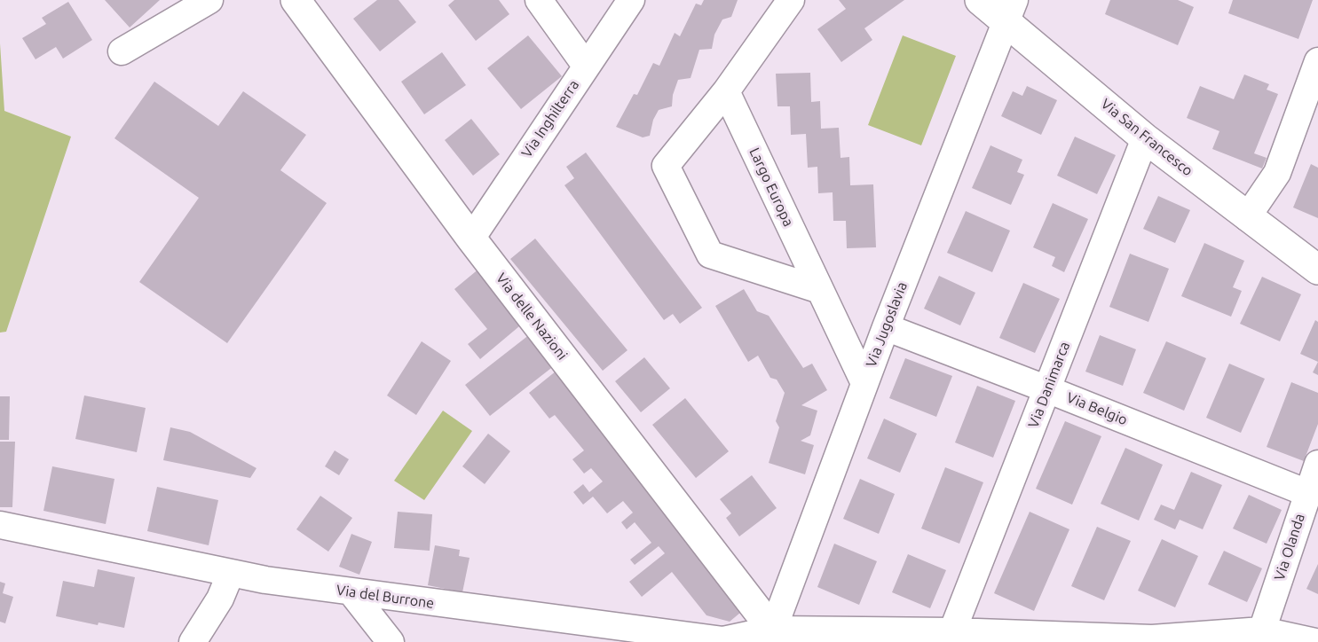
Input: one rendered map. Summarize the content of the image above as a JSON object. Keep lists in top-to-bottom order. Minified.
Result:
{"streets":{"main road":["Via San Francesco","Via delle Nazioni"],"street":["Via Inghilterra","Largo Europa","Via Jugoslavia","Via Danimarca","Via Belgio","Via Olanda","Via del Burrone"]},"crossings":[["Via Inghilterra","Via delle Nazioni"],["Via San Francesco","Via Jugoslavia"],["Via San Francesco","Via Danimarca"],["Largo Europa","Via Jugoslavia"],["Via delle Nazioni","Via Jugoslavia"],["Via delle Nazioni","Via del Burrone"],["Via Jugoslavia","Via Belgio"],["Via Jugoslavia","Via del Burrone"],["Via Danimarca","Via Belgio"],["Via Danimarca","Via del Burrone"],["Via Belgio","Via Olanda"],["Via Olanda","Via del Burrone"]]}
